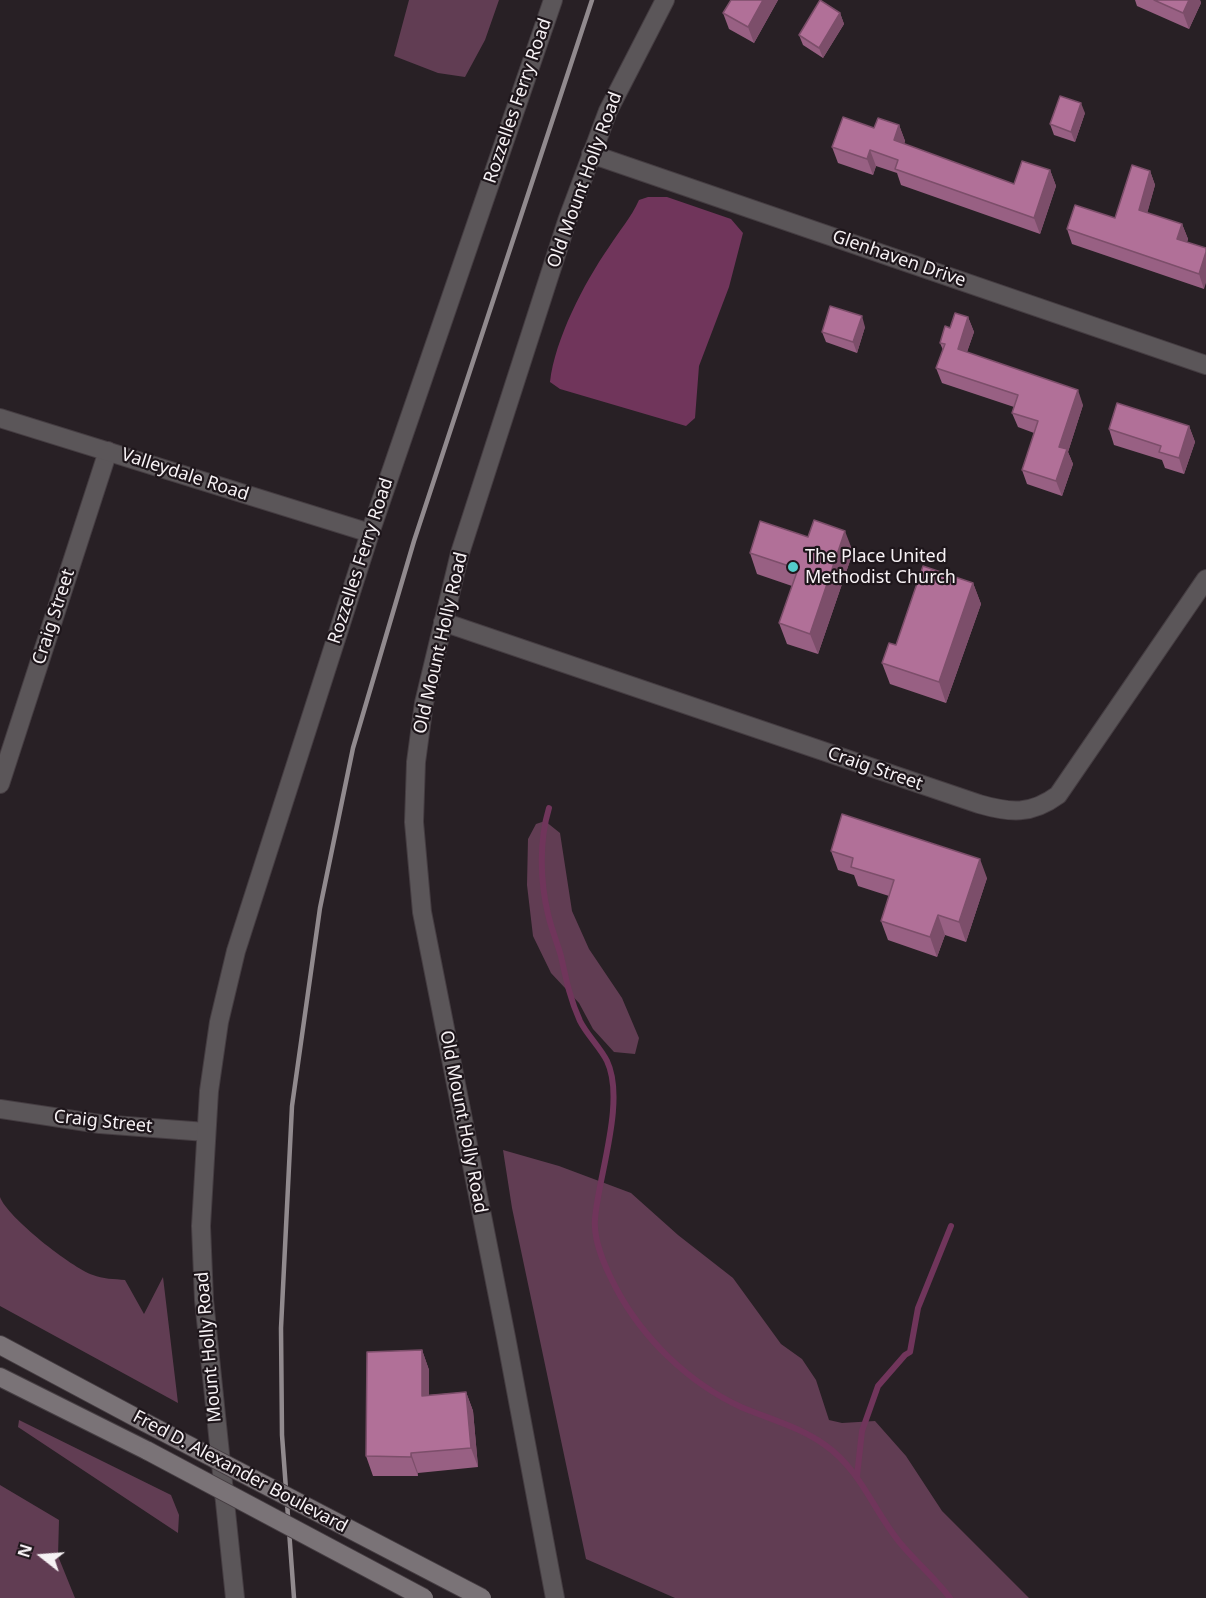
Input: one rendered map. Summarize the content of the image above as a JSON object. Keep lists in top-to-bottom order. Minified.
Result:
{"streets":{"main road":["Fred D. Alexander Boulevard"],"street":["Rozzelles Ferry Road","Old Mount Holly Road","Glenhaven Drive","Valleydale Road","Craig Street","Mount Holly Road"]},"crossings":[["Rozzelles Ferry Road","Valleydale Road"],["Rozzelles Ferry Road","Craig Street"],["Rozzelles Ferry Road","Mount Holly Road"],["Old Mount Holly Road","Glenhaven Drive"],["Old Mount Holly Road","Craig Street"],["Valleydale Road","Craig Street"],["Craig Street","Mount Holly Road"]],"places":["The Place United Methodist Church"],"north":"left"}
